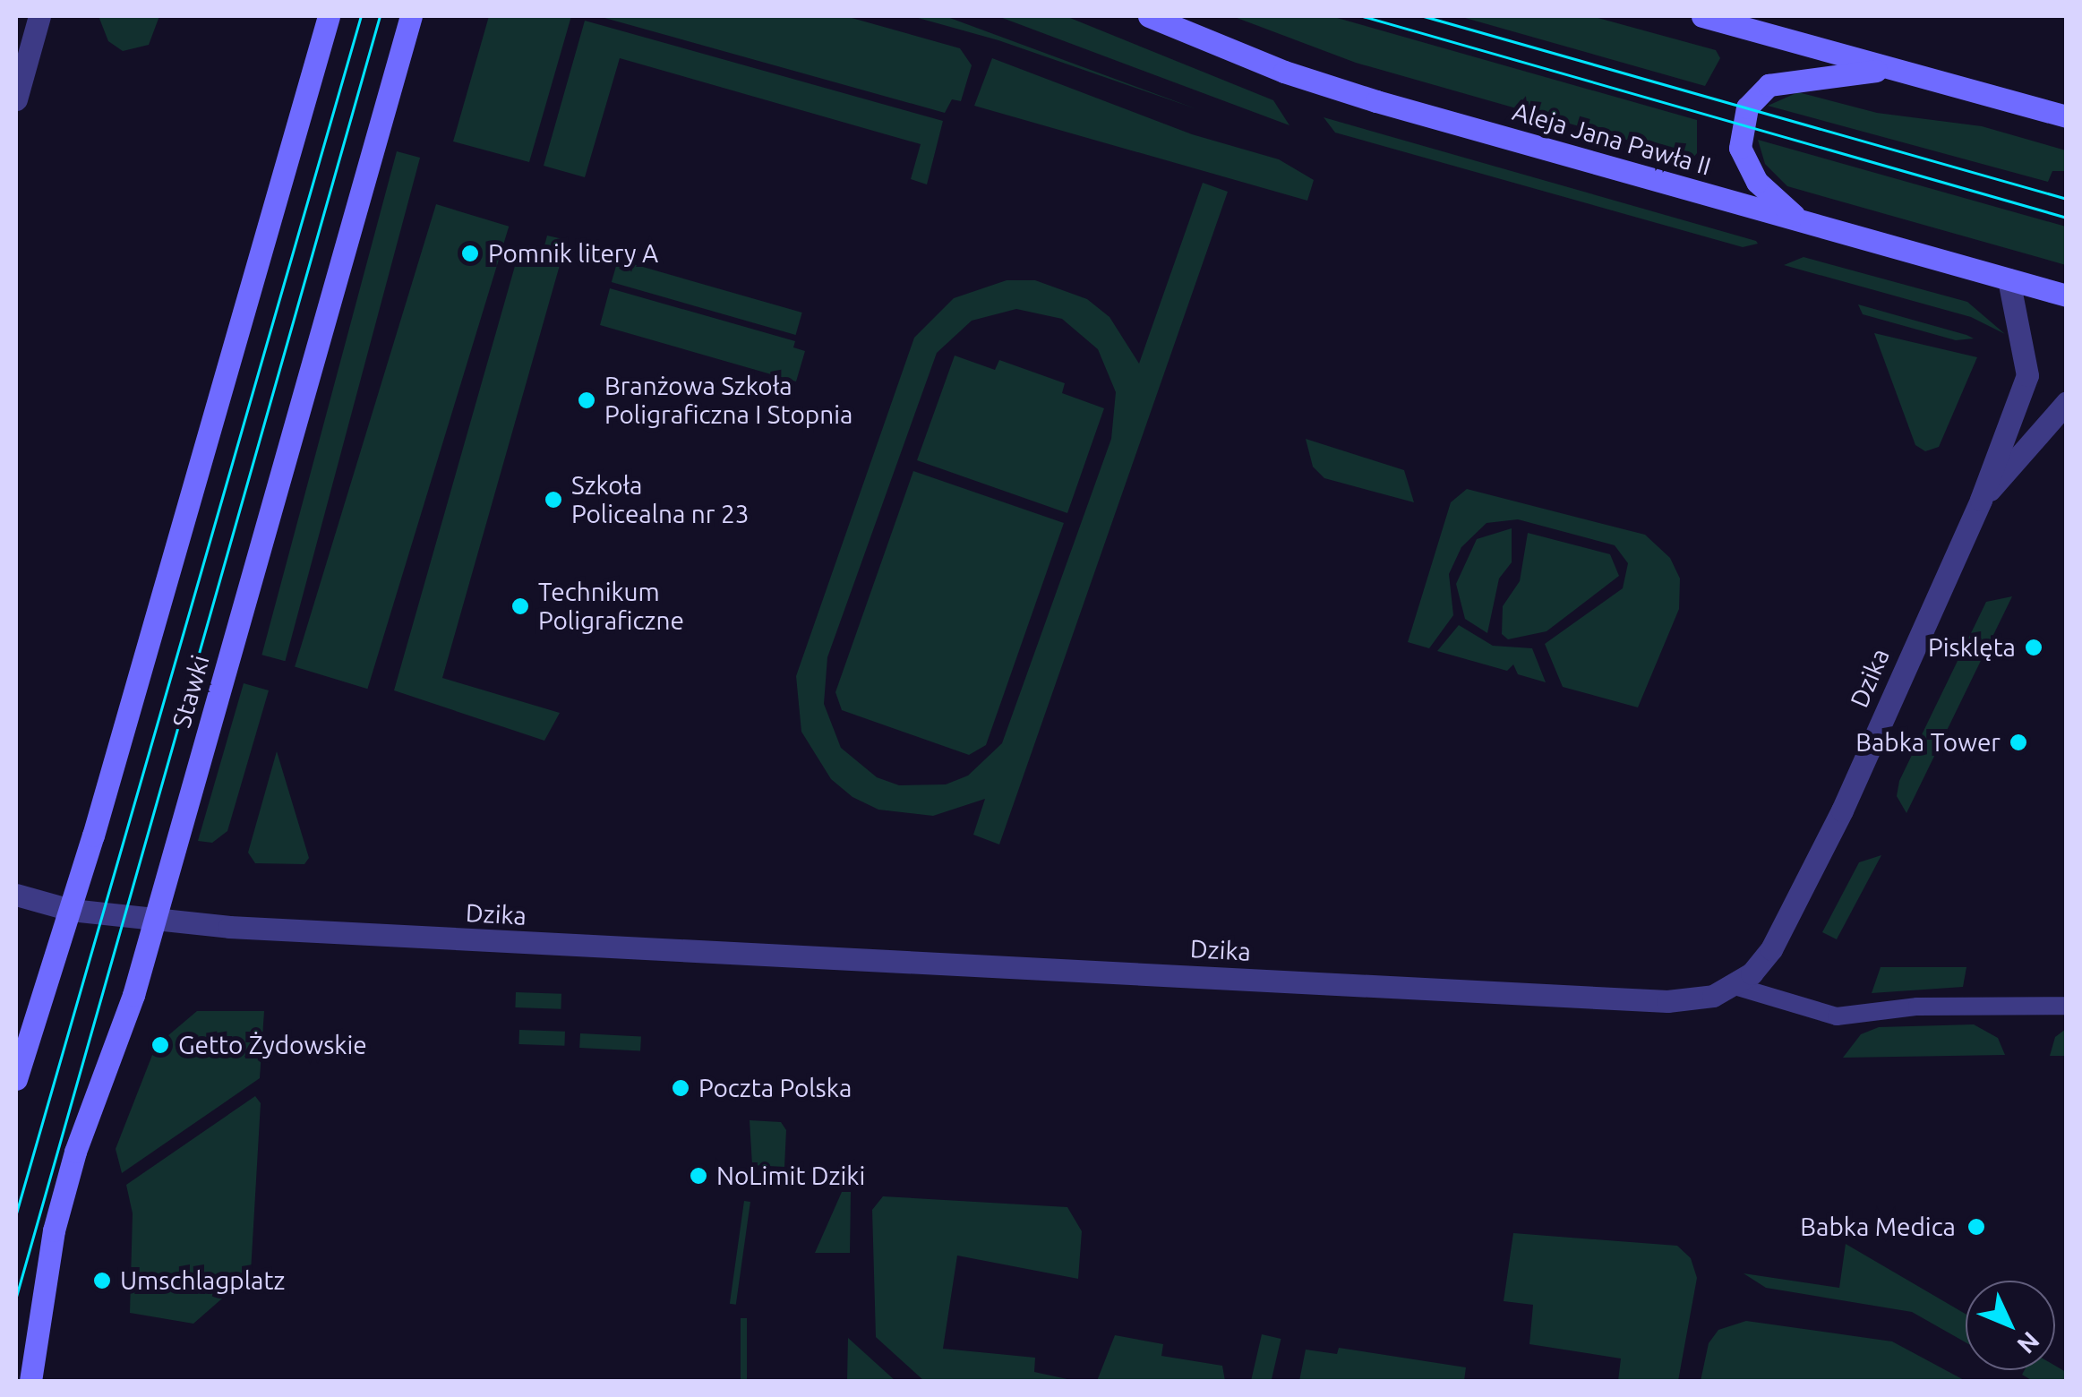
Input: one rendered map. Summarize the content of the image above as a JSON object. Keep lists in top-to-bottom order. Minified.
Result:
{"streets":{"street":["Aleja Jana Pawła II","Dzika","Stawki"]},"crossings":[["Aleja Jana Pawła II","Dzika"],["Dzika","Stawki"]],"places":["Pomnik litery A","Branżowa Szkoła Poligraficzna I Stopnia","Szkoła Policealna nr 23","Technikum Poligraficzne","Pisklęta","Babka Tower","Getto Żydowskie","Poczta Polska","NoLimit Dziki","Babka Medica","Umschlagplatz"],"north":"bottom right"}
